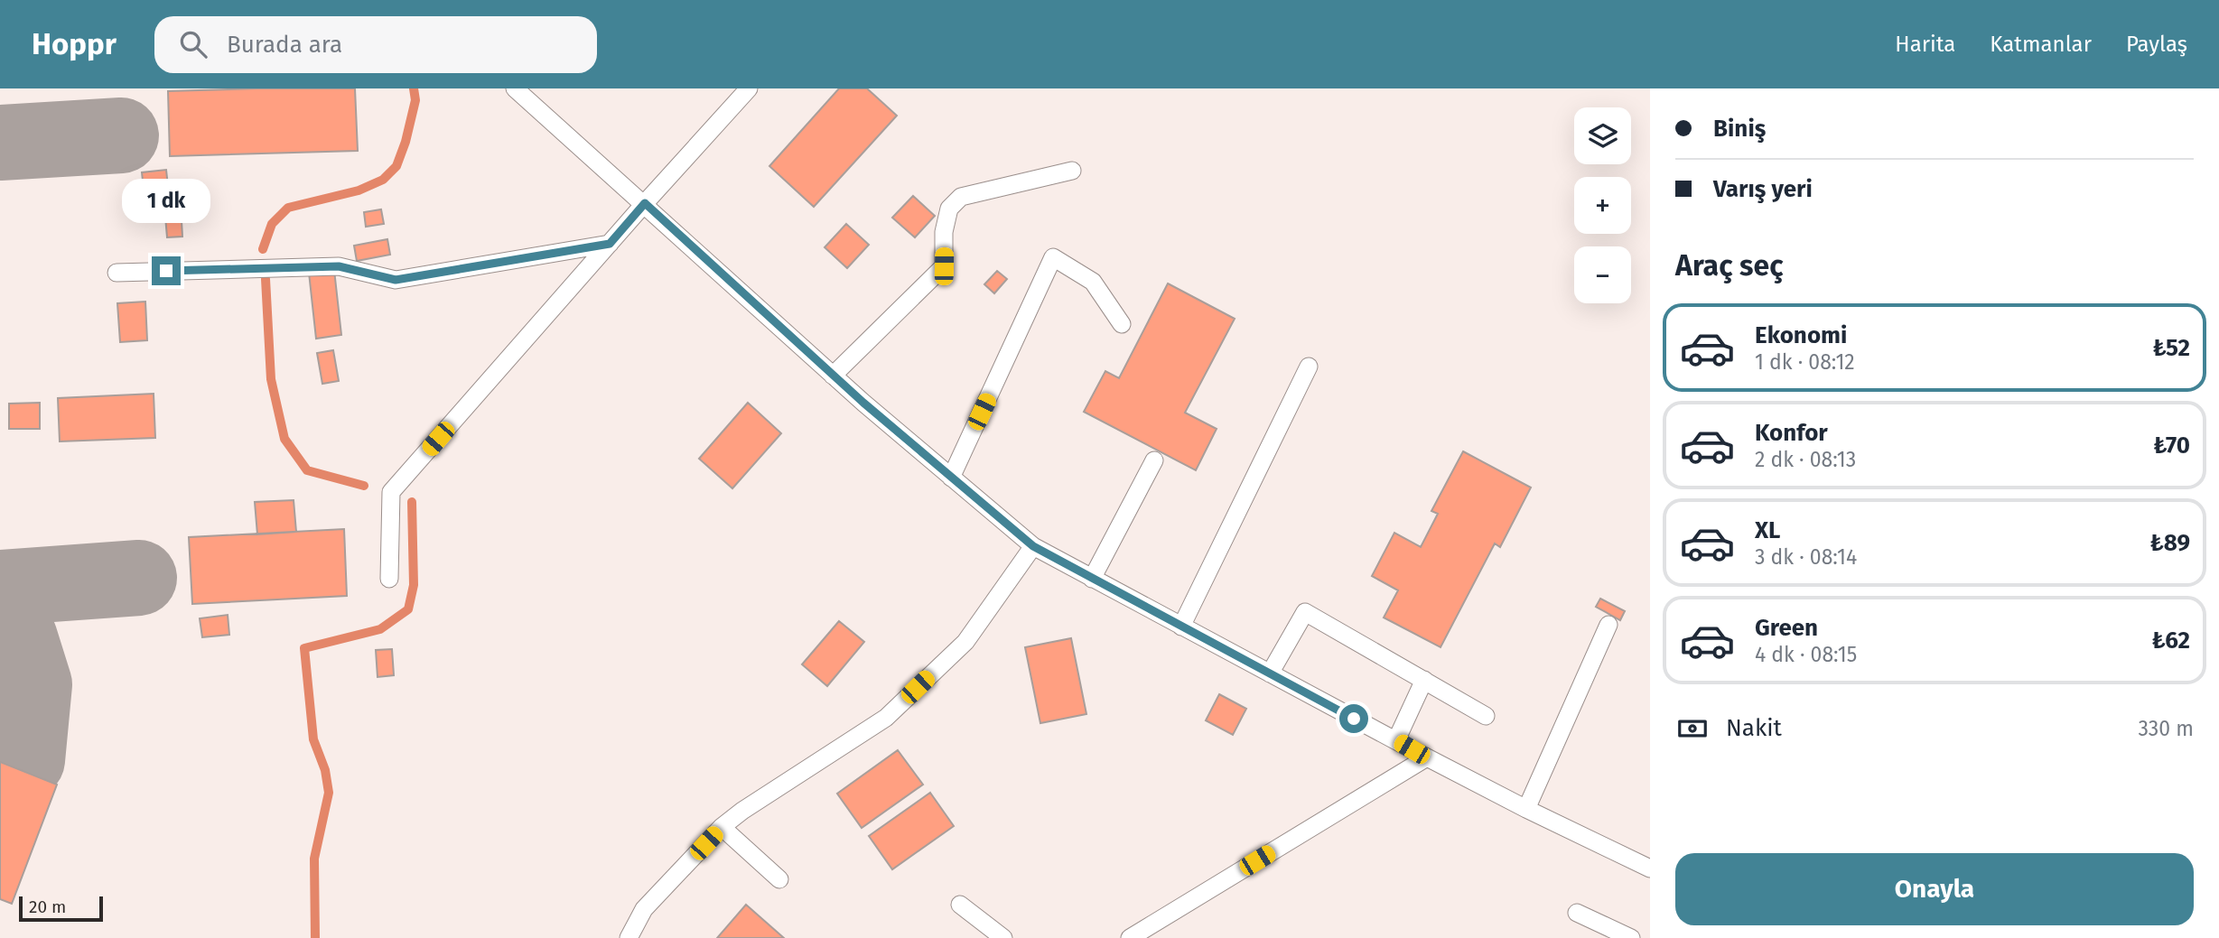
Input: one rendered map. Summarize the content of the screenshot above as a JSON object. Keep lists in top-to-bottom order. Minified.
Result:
{"scale_bar":"20 m","page":{"header":"Hoppr","search":"Burada ara","nav":["Harita","Katmanlar","Paylaş"],"banner":["Biniş","Varış yeri"],"map_buttons":["+","−"],"bubble":"1 dk","heading":"Araç seç","list":[{"name":"Ekonomi","note":"1 dk · 08:12","value":"₺52"},{"name":"Konfor","note":"2 dk · 08:13","value":"₺70"},{"name":"XL","note":"3 dk · 08:14","value":"₺89"},{"name":"Green","note":"4 dk · 08:15","value":"₺62"}],"pay":["Nakit","330 m"],"buttons":"Onayla","scale":"20 m"}}
